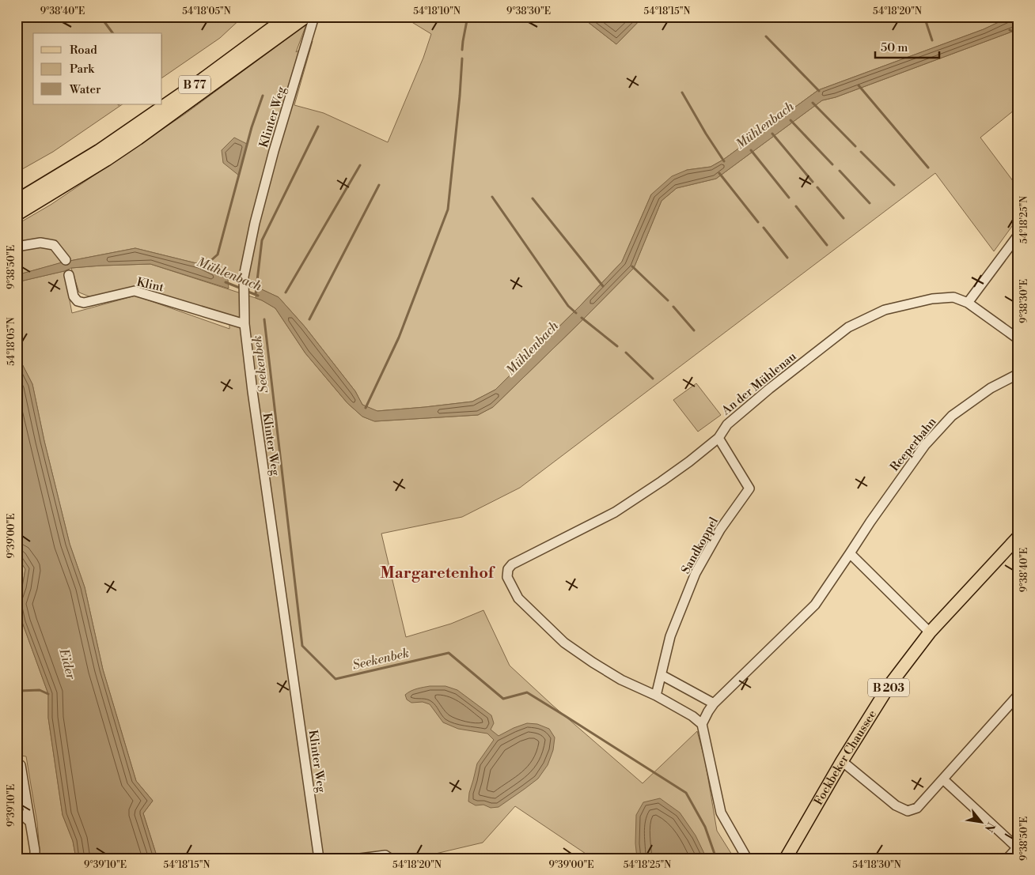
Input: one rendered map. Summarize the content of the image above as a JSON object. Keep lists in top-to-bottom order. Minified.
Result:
{"streets":{"highway":["B 77"],"main road":["B 203","Fockbeker Chaussee"],"street":["Klinter Weg","Klint","An der Mühlenau","Reeperbahn","Sandkoppel"]},"crossings":[["Klinter Weg","Klint"],["An der Mühlenau","Sandkoppel"]],"districts":["Margaretenhof"],"water":["Mühlenbach","Seekenbek","Eider"],"legend":["Road","Park","Water"],"scale_bar":"50 m","north":"bottom right","coordinates":["9°38'40\"E","54°18'05\"N","54°18'10\"N","9°38'30\"E","54°18'15\"N","54°18'20\"N","54°18'25\"N","9°38'50\"E","9°39'00\"E","9°39'10\"E","54°18'30\"N"]}
